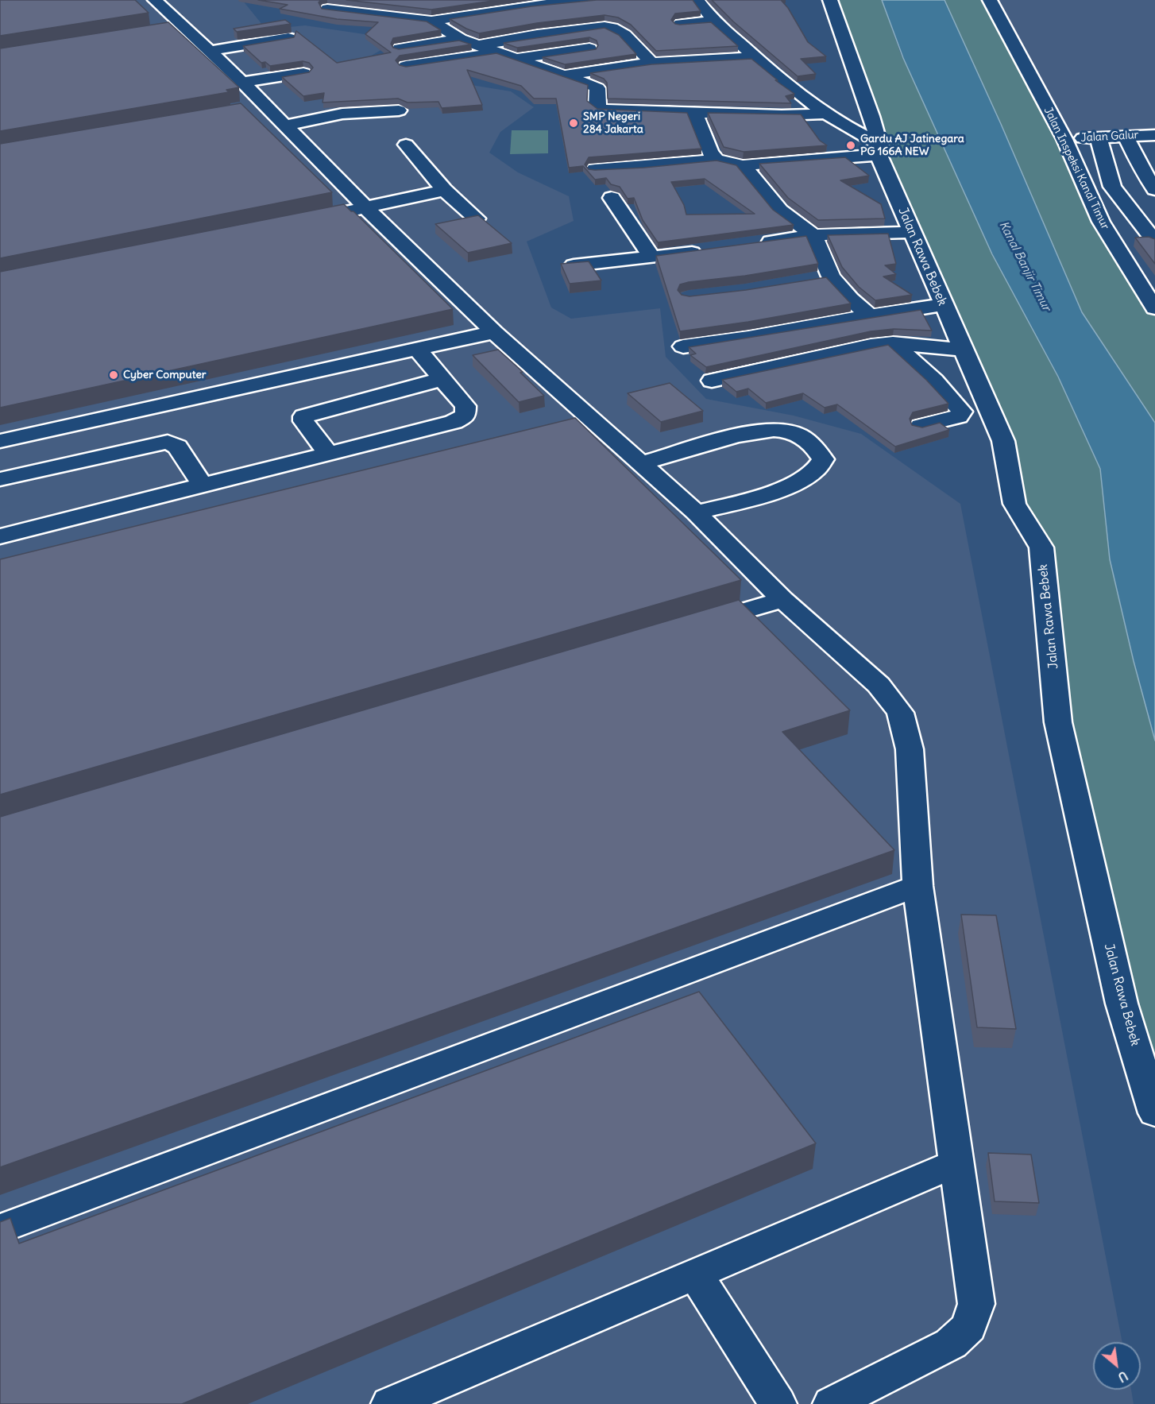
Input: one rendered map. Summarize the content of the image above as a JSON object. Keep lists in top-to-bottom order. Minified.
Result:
{"streets":{"street":["Jalan Galur","Jalan Inspeksi Kanal Timur","Jalan Rawa Bebek"]},"crossings":[["Jalan Galur","Jalan Inspeksi Kanal Timur"]],"water":["Kanal Banjir Timur"],"places":["SMP Negeri 284 Jakarta","Gardu AJ Jatinegara PG 166A NEW","Cyber Computer"],"north":"bottom right"}
